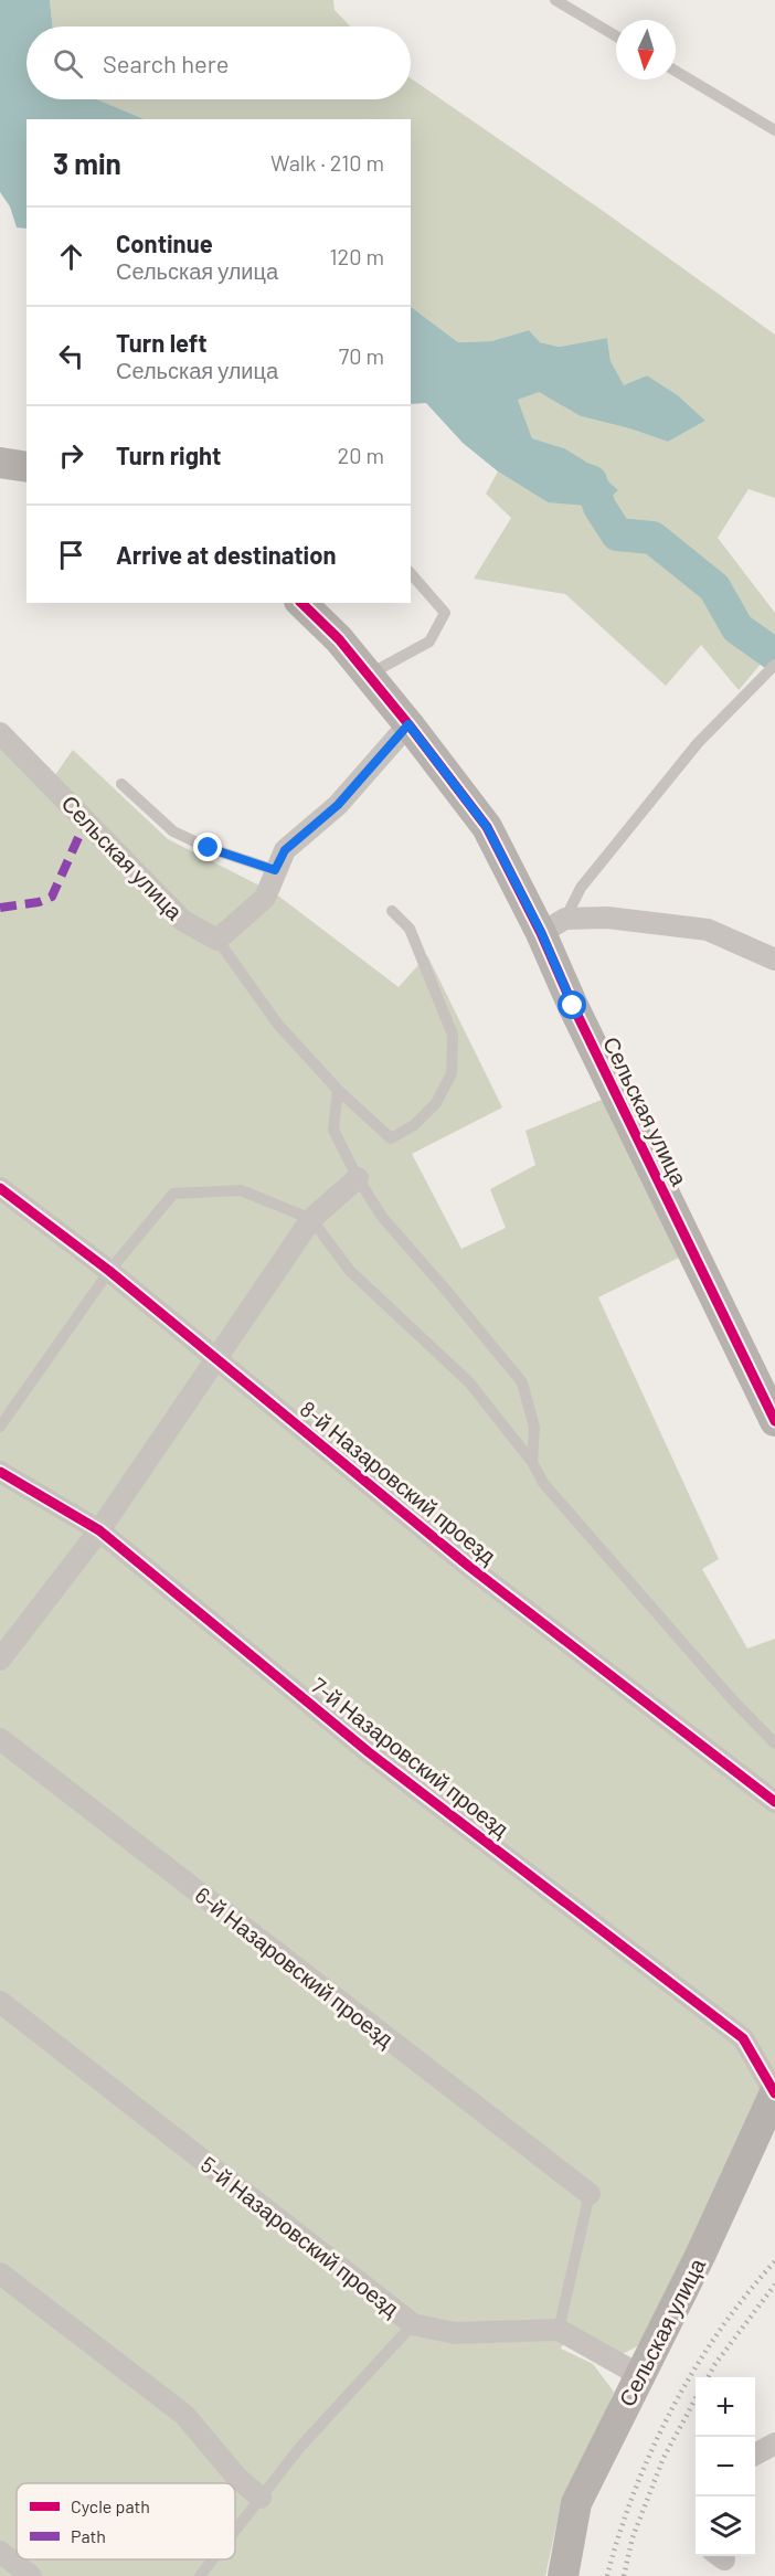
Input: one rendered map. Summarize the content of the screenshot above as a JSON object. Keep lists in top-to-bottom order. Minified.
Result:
{"streets":{"street":["Сельская улица","8-й Назаровский проезд","7-й Назаровский проезд","6-й Назаровский проезд","5-й Назаровский проезд"]},"crossings":[["Сельская улица","7-й Назаровский проезд"]],"legend":["Cycle path","Path"],"north":"bottom","page":{"search":"Search here","heading":["3 min","Walk · 210 m"],"list":[["Continue","Сельская улица","120 m"],["Turn left","Сельская улица","70 m"],["Turn right","20 m"],"Arrive at destination"],"map_buttons":["+","−"]}}
